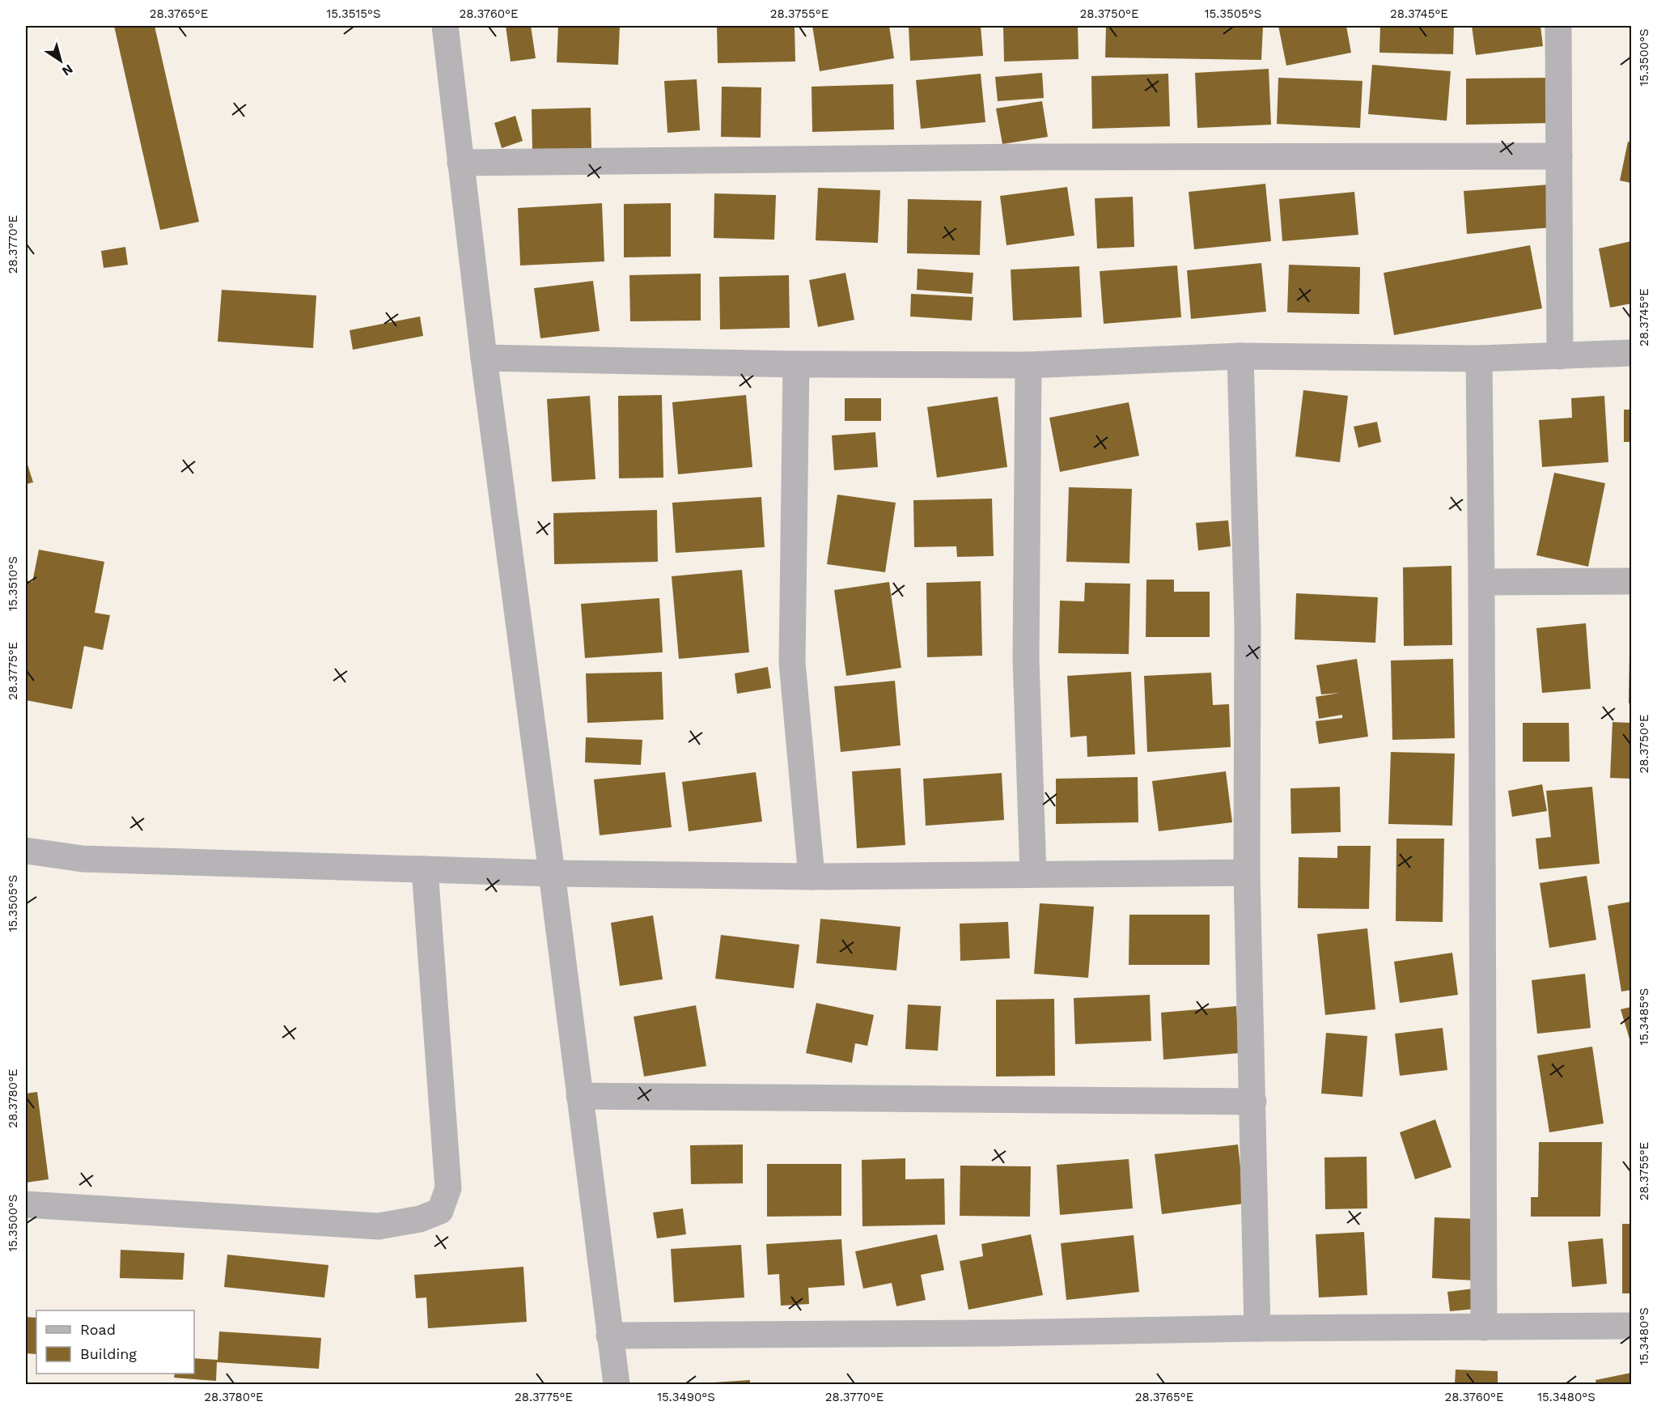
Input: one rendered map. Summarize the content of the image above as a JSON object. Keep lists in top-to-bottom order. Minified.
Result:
{"legend":["Road","Building"],"north":"bottom right","coordinates":["28.3765°E","15.3515°S","28.3760°E","28.3755°E","28.3750°E","15.3505°S","28.3745°E","15.3500°S","28.3770°E","15.3510°S","28.3775°E","15.3485°S","28.3780°E","15.3480°S","15.3490°S"]}
